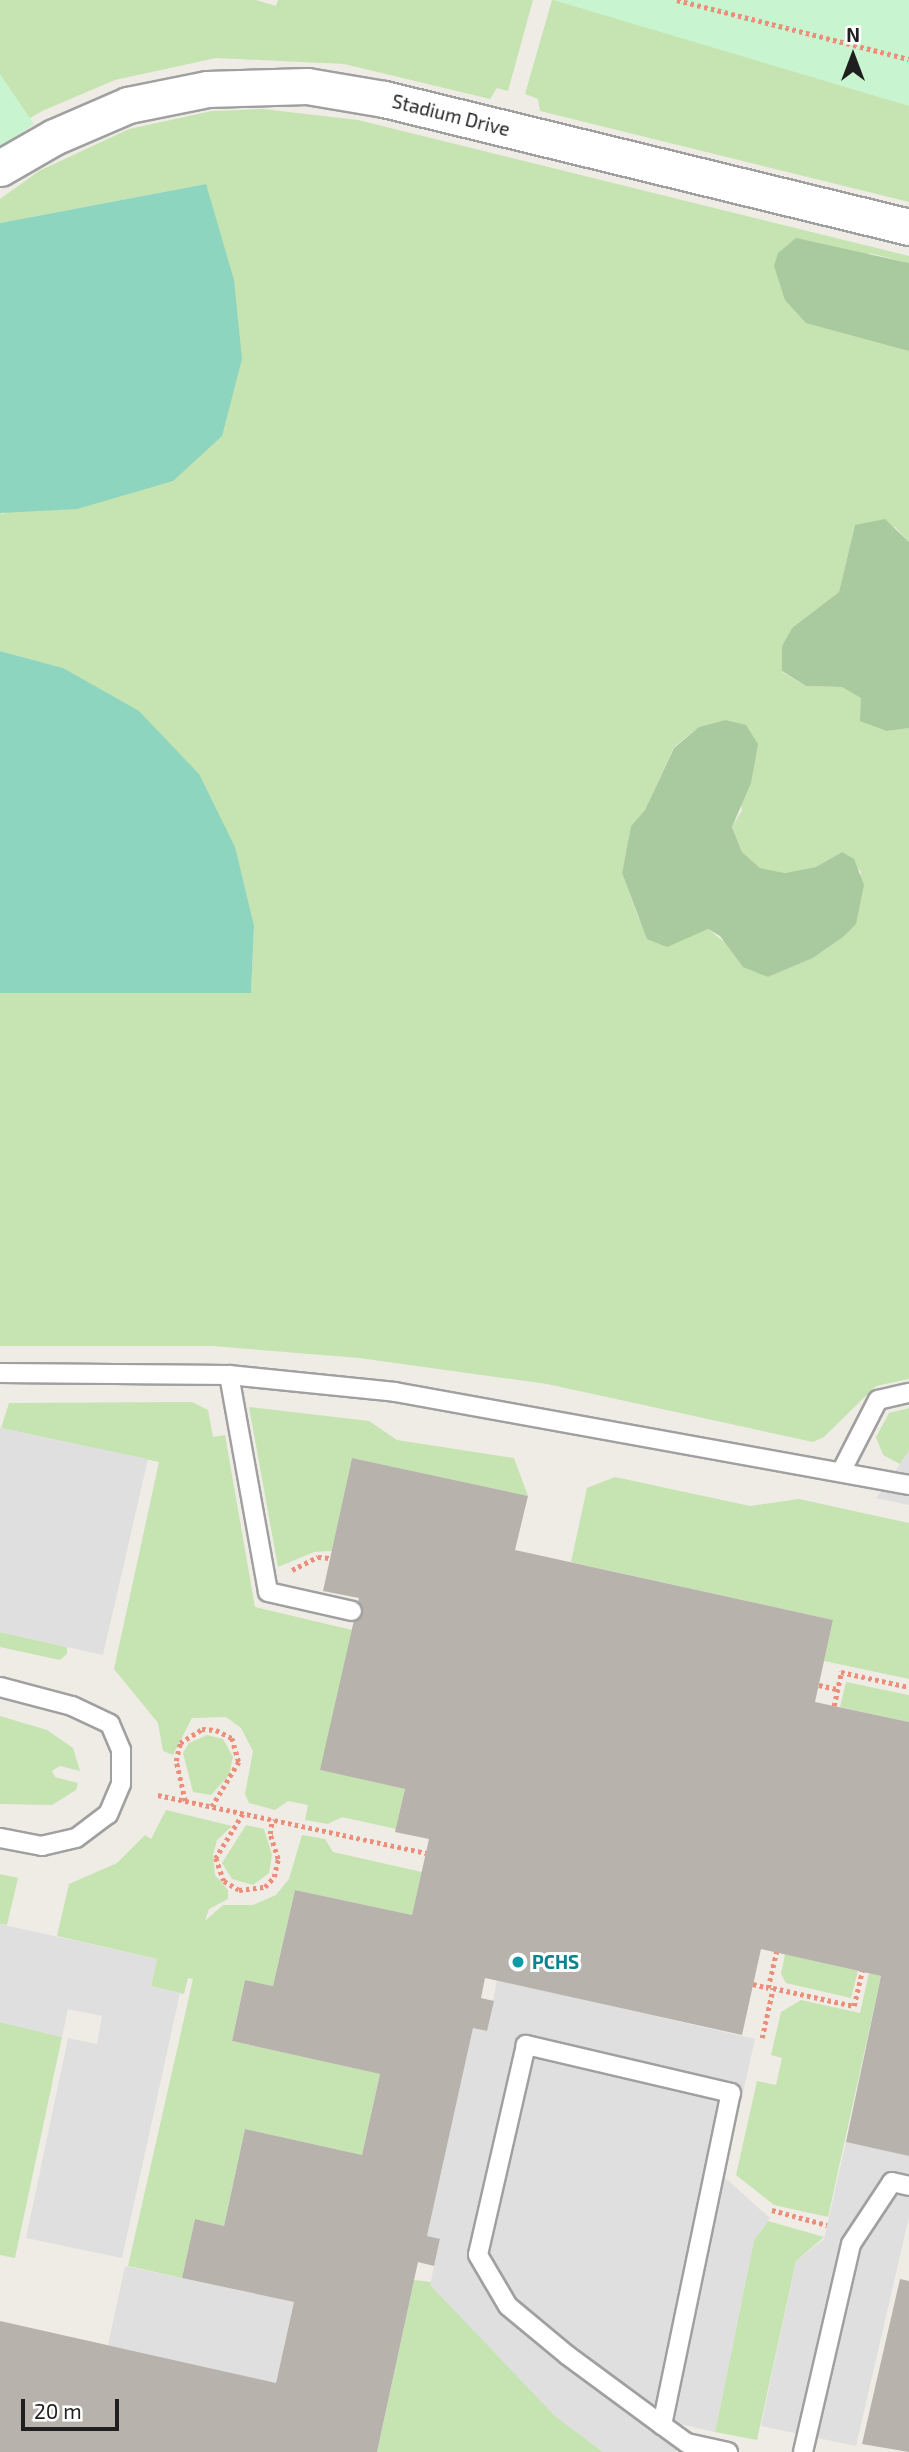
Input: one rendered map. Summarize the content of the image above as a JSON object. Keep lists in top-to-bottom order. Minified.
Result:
{"streets":{"street":["Stadium Drive"]},"places":["PCHS"],"scale_bar":"20 m","north":"top"}
